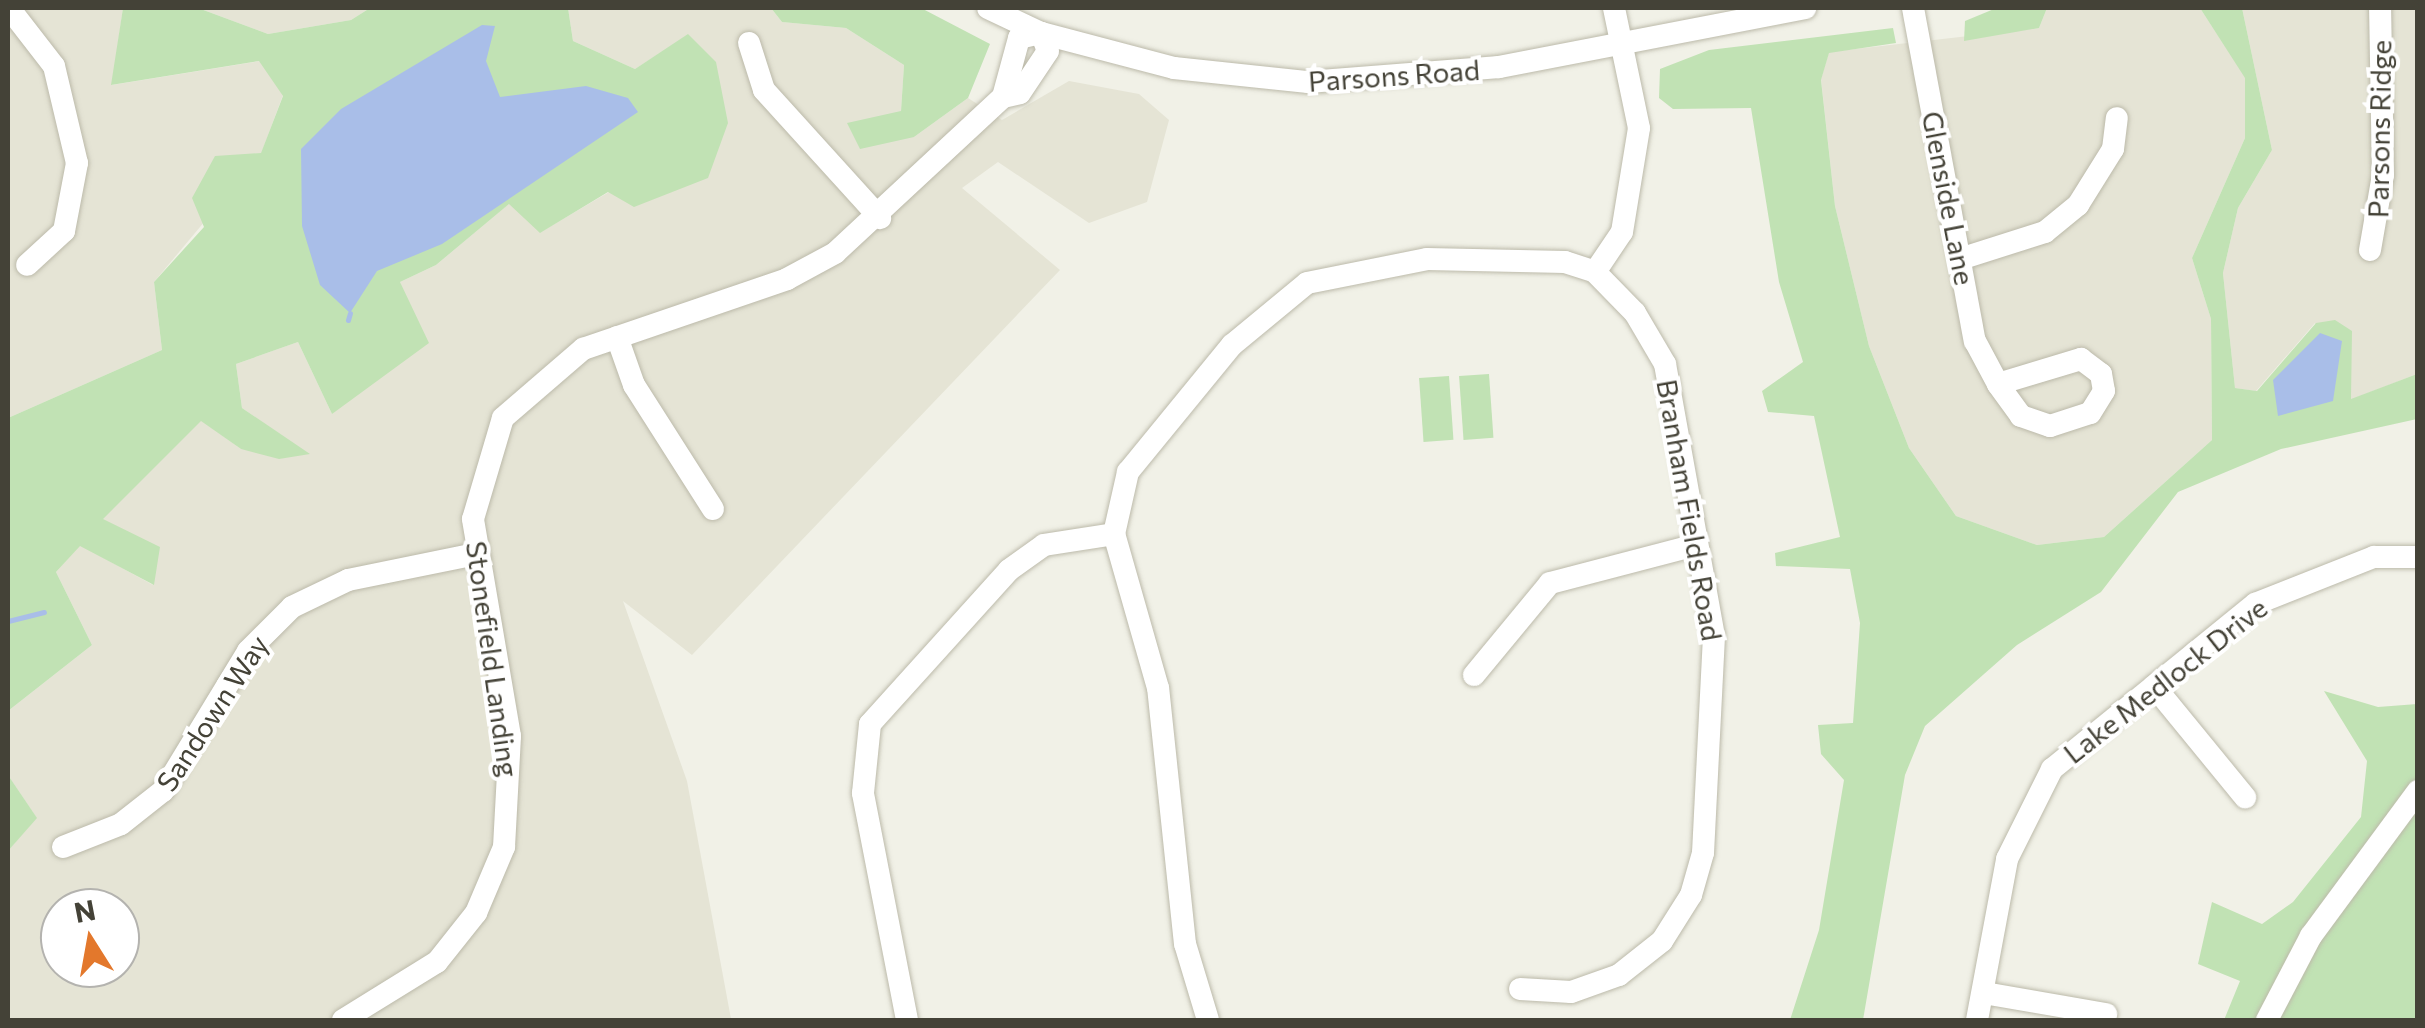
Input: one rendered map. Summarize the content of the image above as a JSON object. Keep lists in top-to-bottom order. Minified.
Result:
{"streets":{"street":["Parsons Road","Parsons Ridge","Glenside Lane","Branham Fields Road","Stonefield Landing","Lake Medlock Drive","Sandown Way"]},"crossings":[["Parsons Road","Stonefield Landing"],["Stonefield Landing","Sandown Way"]],"north":"top"}
